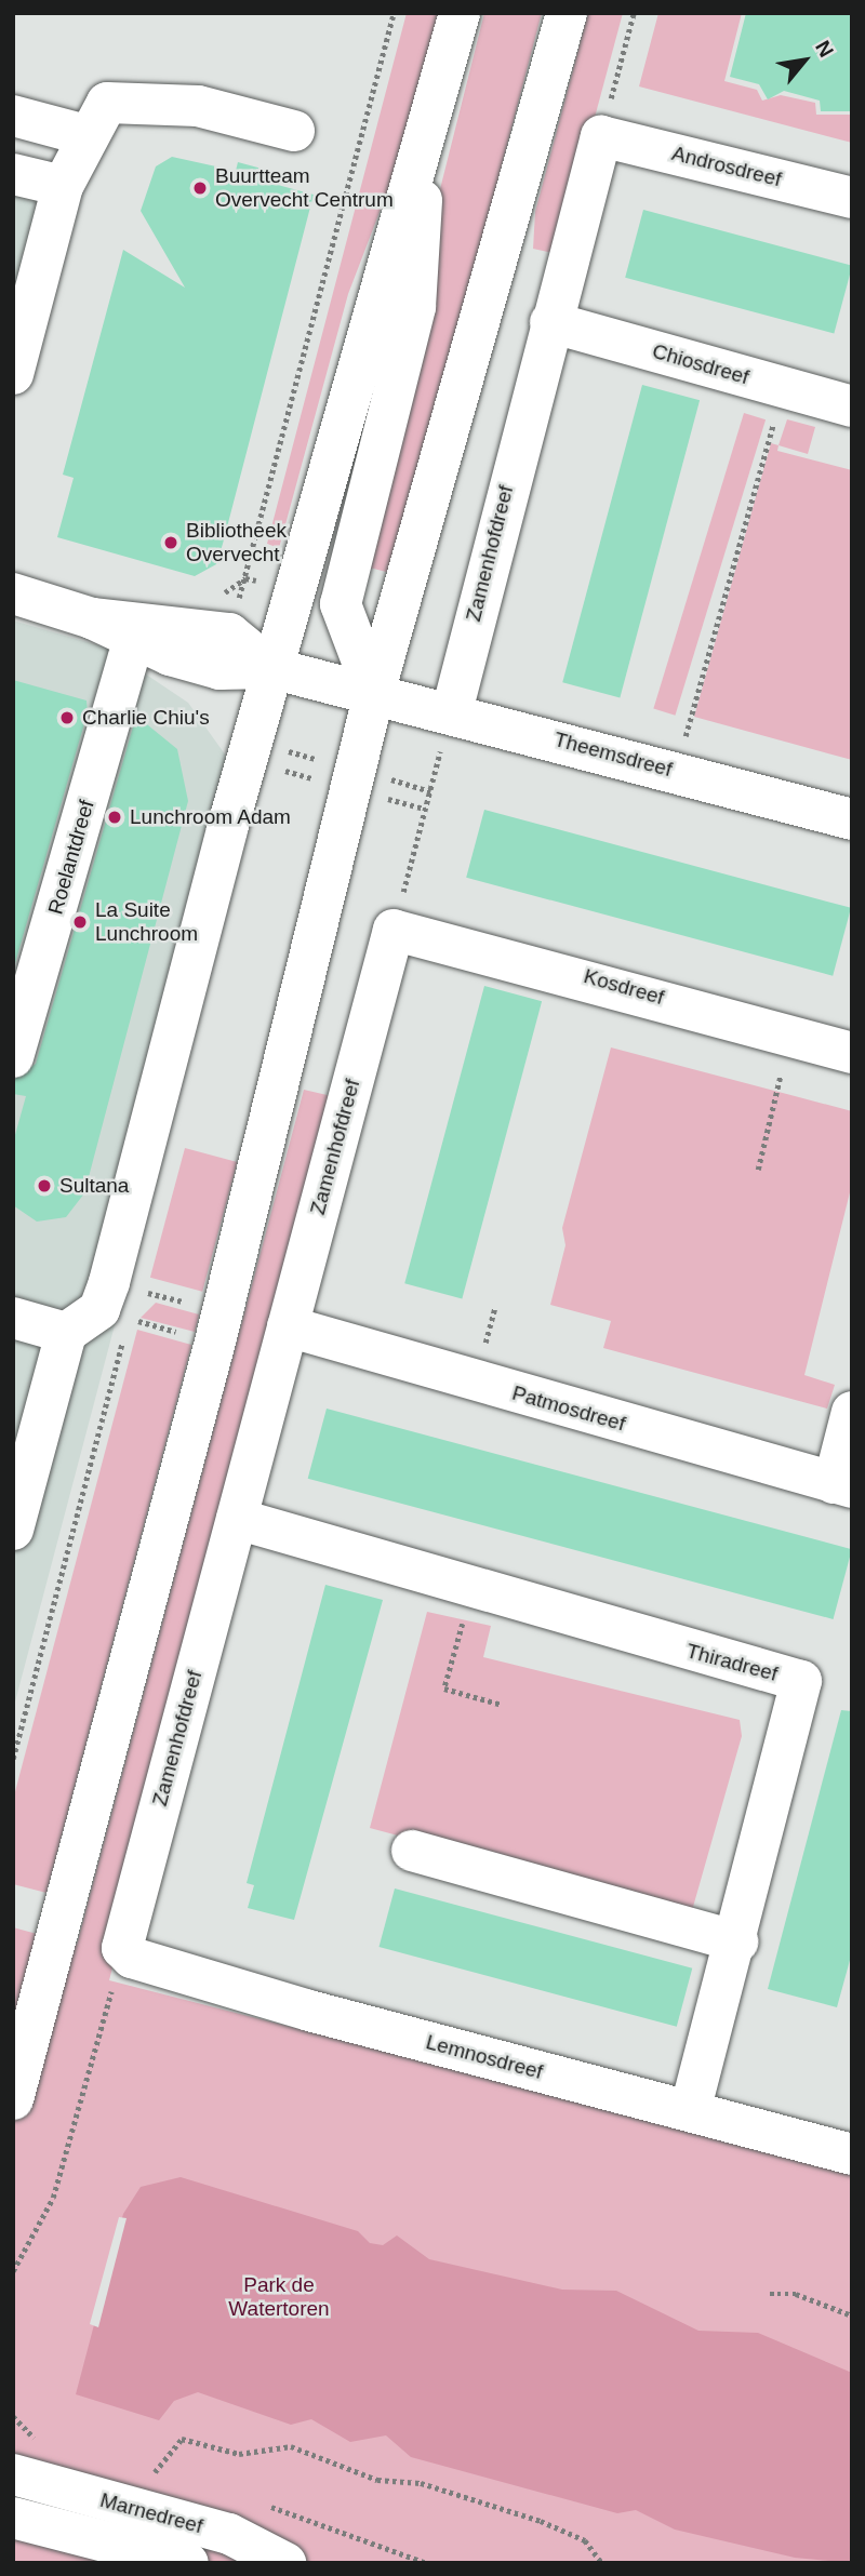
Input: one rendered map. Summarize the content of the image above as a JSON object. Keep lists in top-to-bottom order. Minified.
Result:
{"streets":{"street":["Androsdreef","Chiosdreef","Zamenhofdreef","Theemsdreef","Roelantdreef","Kosdreef","Patmosdreef","Thiradreef","Lemnosdreef","Marnedreef"]},"crossings":[["Androsdreef","Zamenhofdreef"],["Chiosdreef","Zamenhofdreef"],["Zamenhofdreef","Theemsdreef"],["Zamenhofdreef","Kosdreef"],["Zamenhofdreef","Patmosdreef"],["Zamenhofdreef","Thiradreef"],["Zamenhofdreef","Lemnosdreef"],["Thiradreef","Lemnosdreef"]],"parks":["Park de Watertoren"],"places":["Buurtteam Overvecht Centrum","Bibliotheek Overvecht","Charlie Chiu's","Lunchroom Adam","La Suite Lunchroom","Sultana"],"north":"top right"}
